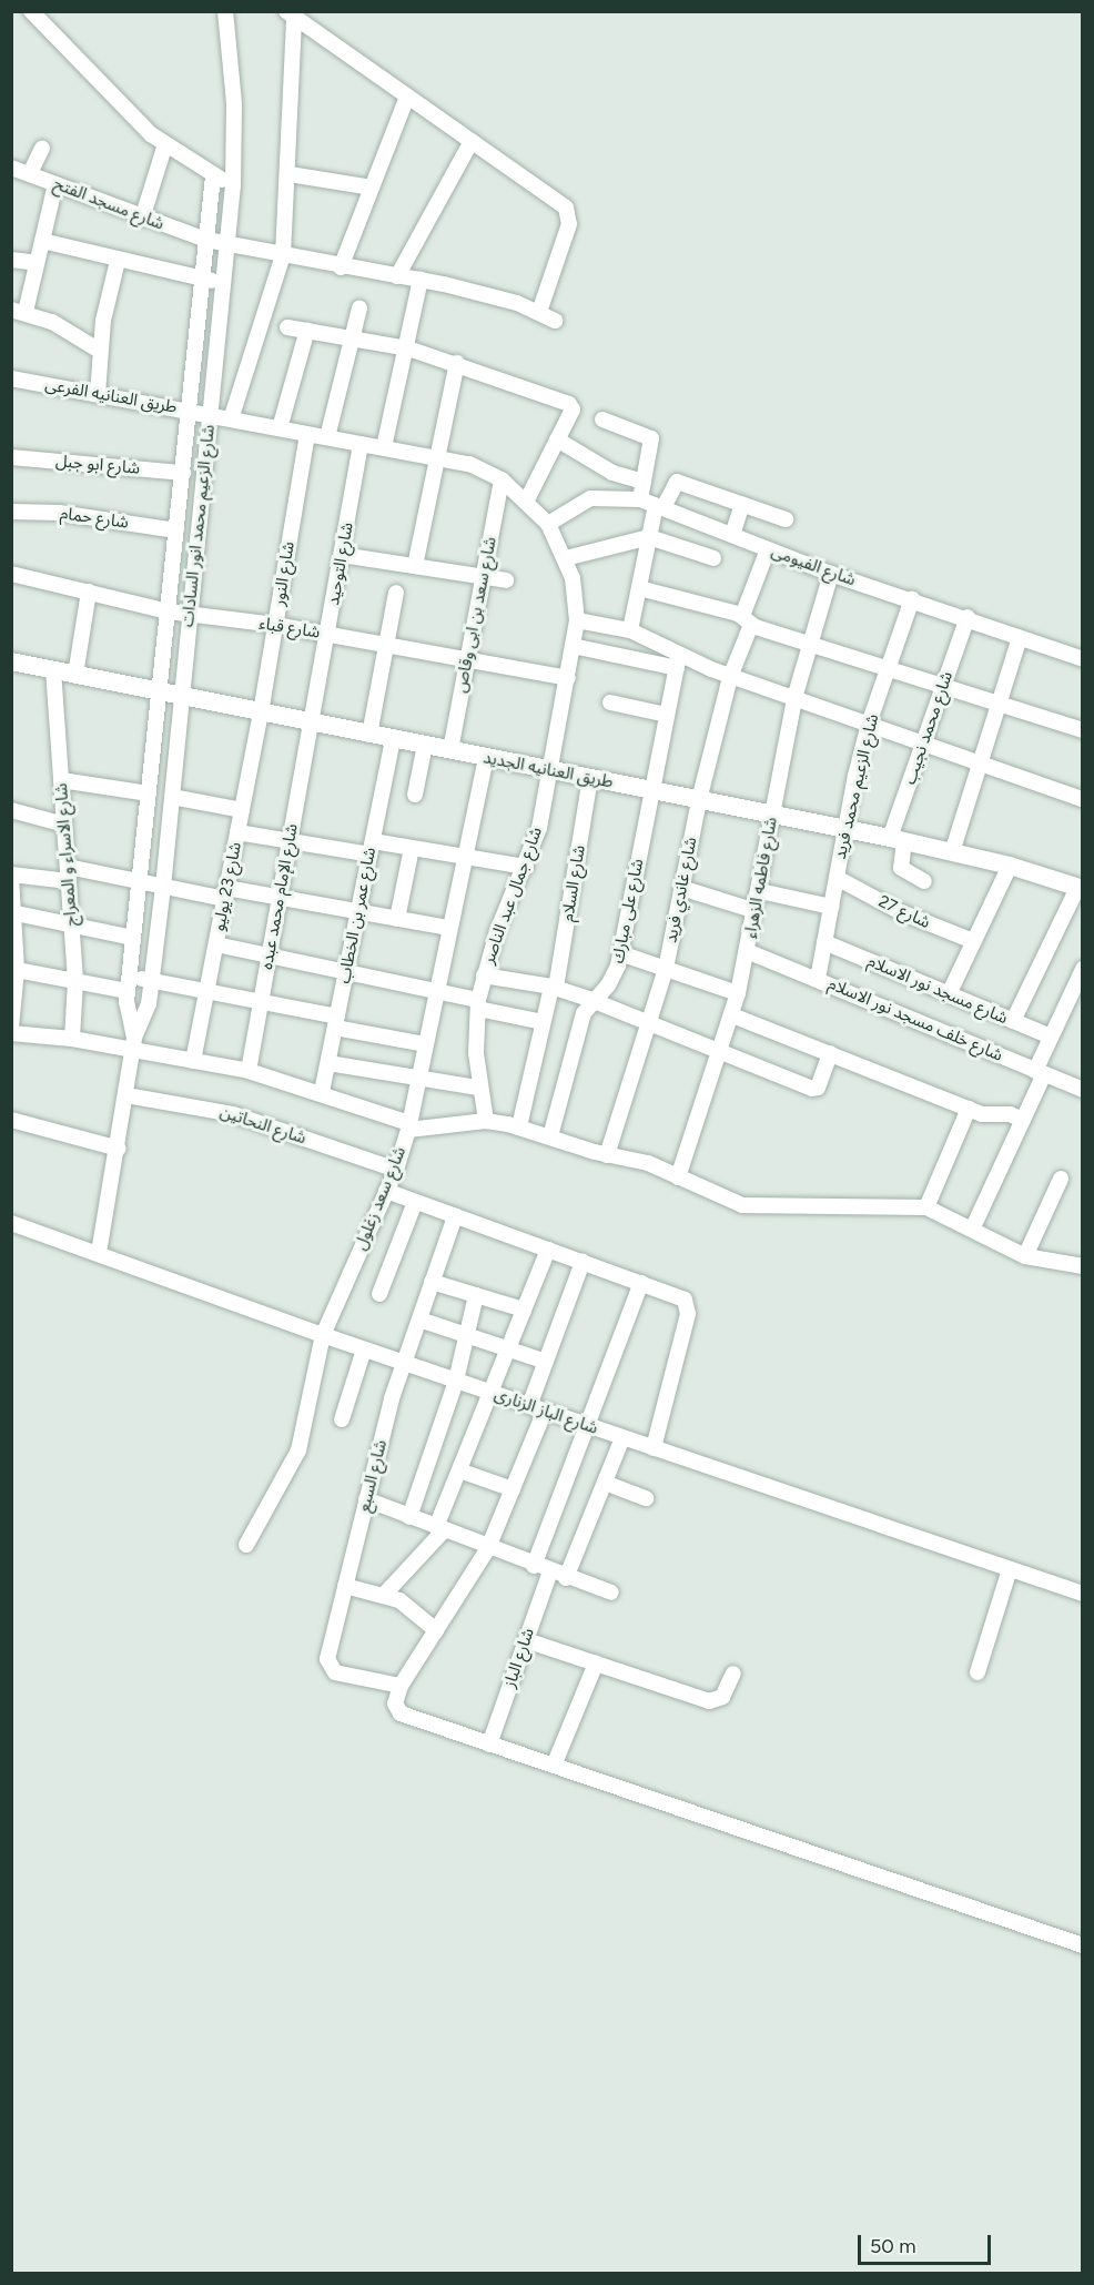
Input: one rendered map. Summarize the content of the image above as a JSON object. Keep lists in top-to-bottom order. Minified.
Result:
{"streets":{"street":["شارع مسجد الفتح","طريق العنانيه الفرعى","شارع ابو جبل","شارع حمام","شارع الزعيم محمد انور السادات","شارع التوحيد","شارع الفيومى","شارع النور","شارع سعد بن ابى وقاص","شارع قباء","شارع محمد نجيب","طريق العنانيه الجديد","شارع الزعيم محمد فريد","شارع الاسراء و المعراج","شارع فاطمه الزهراء","شارع السلام","شارع 23 يوليو","شارع غاندي فريد","شارع جمال عبد الناصر","شارع الإمام محمد عبده","شارع على مبارك","شارع 27","شارع عمر بن الخطاب","شارع مسجد نور الاسلام","شارع خلف مسجد نور الاسلام","شارع النحاتين","شارع سعد زغلول","شارع الباز الزنارى","شارع السبع","شارع الباز"]},"crossings":[["شارع مسجد الفتح","شارع الزعيم محمد انور السادات"],["طريق العنانيه الفرعى","شارع الزعيم محمد انور السادات"],["طريق العنانيه الفرعى","شارع جمال عبد الناصر"],["شارع ابو جبل","شارع الزعيم محمد انور السادات"],["شارع حمام","شارع الزعيم محمد انور السادات"],["شارع الزعيم محمد انور السادات","شارع قباء"],["شارع الزعيم محمد انور السادات","طريق العنانيه الجديد"],["شارع الزعيم محمد انور السادات","شارع جمال عبد الناصر"],["شارع الزعيم محمد انور السادات","شارع النحاتين"],["شارع الزعيم محمد انور السادات","شارع الباز الزنارى"],["شارع التوحيد","شارع قباء"],["شارع التوحيد","طريق العنانيه الجديد"],["شارع التوحيد","شارع جمال عبد الناصر"],["شارع التوحيد","شارع الإمام محمد عبده"],["شارع الفيومى","شارع محمد نجيب"],["شارع الفيومى","شارع الزعيم محمد فريد"],["شارع الفيومى","شارع فاطمه الزهراء"],["شارع الفيومى","شارع غاندي فريد"],["شارع الفيومى","شارع جمال عبد الناصر"],["شارع النور","شارع قباء"],["شارع النور","طريق العنانيه الجديد"],["شارع النور","شارع 23 يوليو"],["شارع النور","شارع جمال عبد الناصر"],["شارع سعد بن ابى وقاص","شارع قباء"],["شارع سعد بن ابى وقاص","طريق العنانيه الجديد"],["شارع سعد بن ابى وقاص","شارع جمال عبد الناصر"],["شارع قباء","شارع جمال عبد الناصر"],["شارع محمد نجيب","طريق العنانيه الجديد"],["طريق العنانيه الجديد","شارع الزعيم محمد فريد"],["طريق العنانيه الجديد","شارع الاسراء و المعراج"],["طريق العنانيه الجديد","شارع فاطمه الزهراء"],["طريق العنانيه الجديد","شارع السلام"],["طريق العنانيه الجديد","شارع 23 يوليو"],["طريق العنانيه الجديد","شارع غاندي فريد"],["طريق العنانيه الجديد","شارع جمال عبد الناصر"],["طريق العنانيه الجديد","شارع الإمام محمد عبده"],["طريق العنانيه الجديد","شارع على مبارك"],["طريق العنانيه الجديد","شارع عمر بن الخطاب"],["طريق العنانيه الجديد","شارع سعد زغلول"],["شارع الزعيم محمد فريد","شارع 27"],["شارع الزعيم محمد فريد","شارع مسجد نور الاسلام"],["شارع الزعيم محمد فريد","شارع خلف مسجد نور الاسلام"],["شارع فاطمه الزهراء","شارع خلف مسجد نور الاسلام"],["شارع النحاتين","شارع سعد زغلول"],["شارع سعد زغلول","شارع الباز الزنارى"],["شارع الباز الزنارى","شارع السبع"]],"scale_bar":"50 m"}
